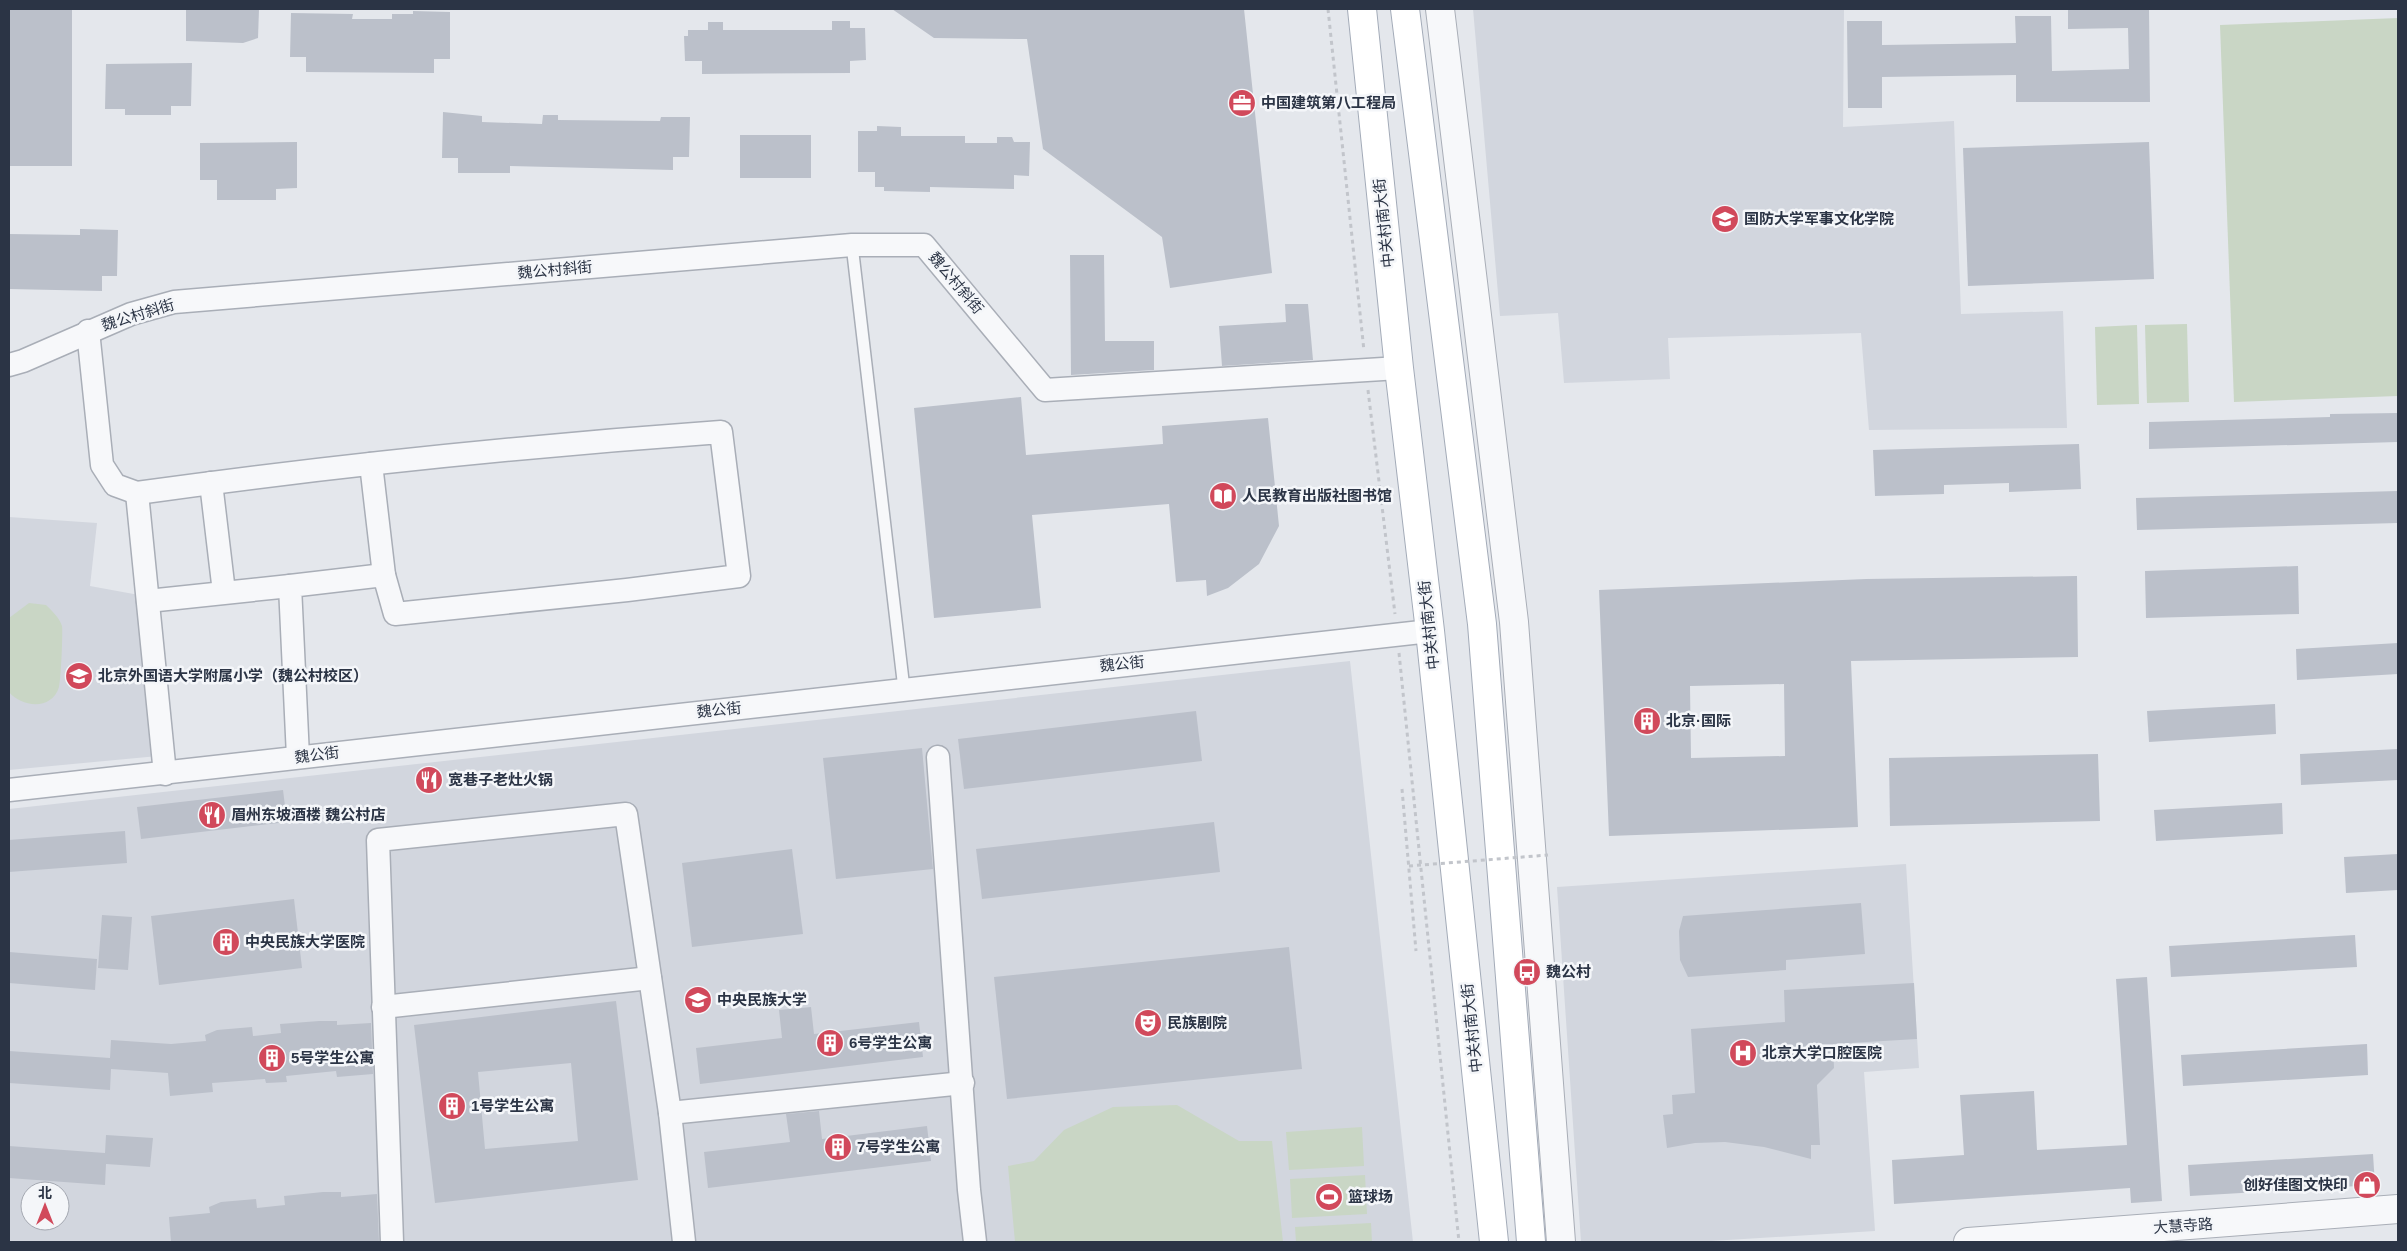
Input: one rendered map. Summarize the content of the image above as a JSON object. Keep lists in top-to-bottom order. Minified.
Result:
{"streets":{"main road":["中关村南大街"],"street":["魏公村斜街","魏公街","大慧寺路"]},"crossings":[["中关村南大街","魏公村斜街"],["中关村南大街","魏公街"]],"places":{"office":["中国建筑第八工程局"],"school or university":["国防大学军事文化学院","北京外国语大学附属小学（魏公村校区）","中央民族大学"],"library":["人民教育出版社图书馆"],"building":["北京·国际","中央民族大学医院","6号学生公寓","5号学生公寓","1号学生公寓","7号学生公寓"],"restaurant":["宽巷子老灶火锅","眉州东坡酒楼 魏公村店"],"bus stop":["魏公村"],"theatre":["民族剧院"],"hospital":["北京大学口腔医院"],"shop":["创好佳图文快印"],"sports":["篮球场"]},"north":"top"}
